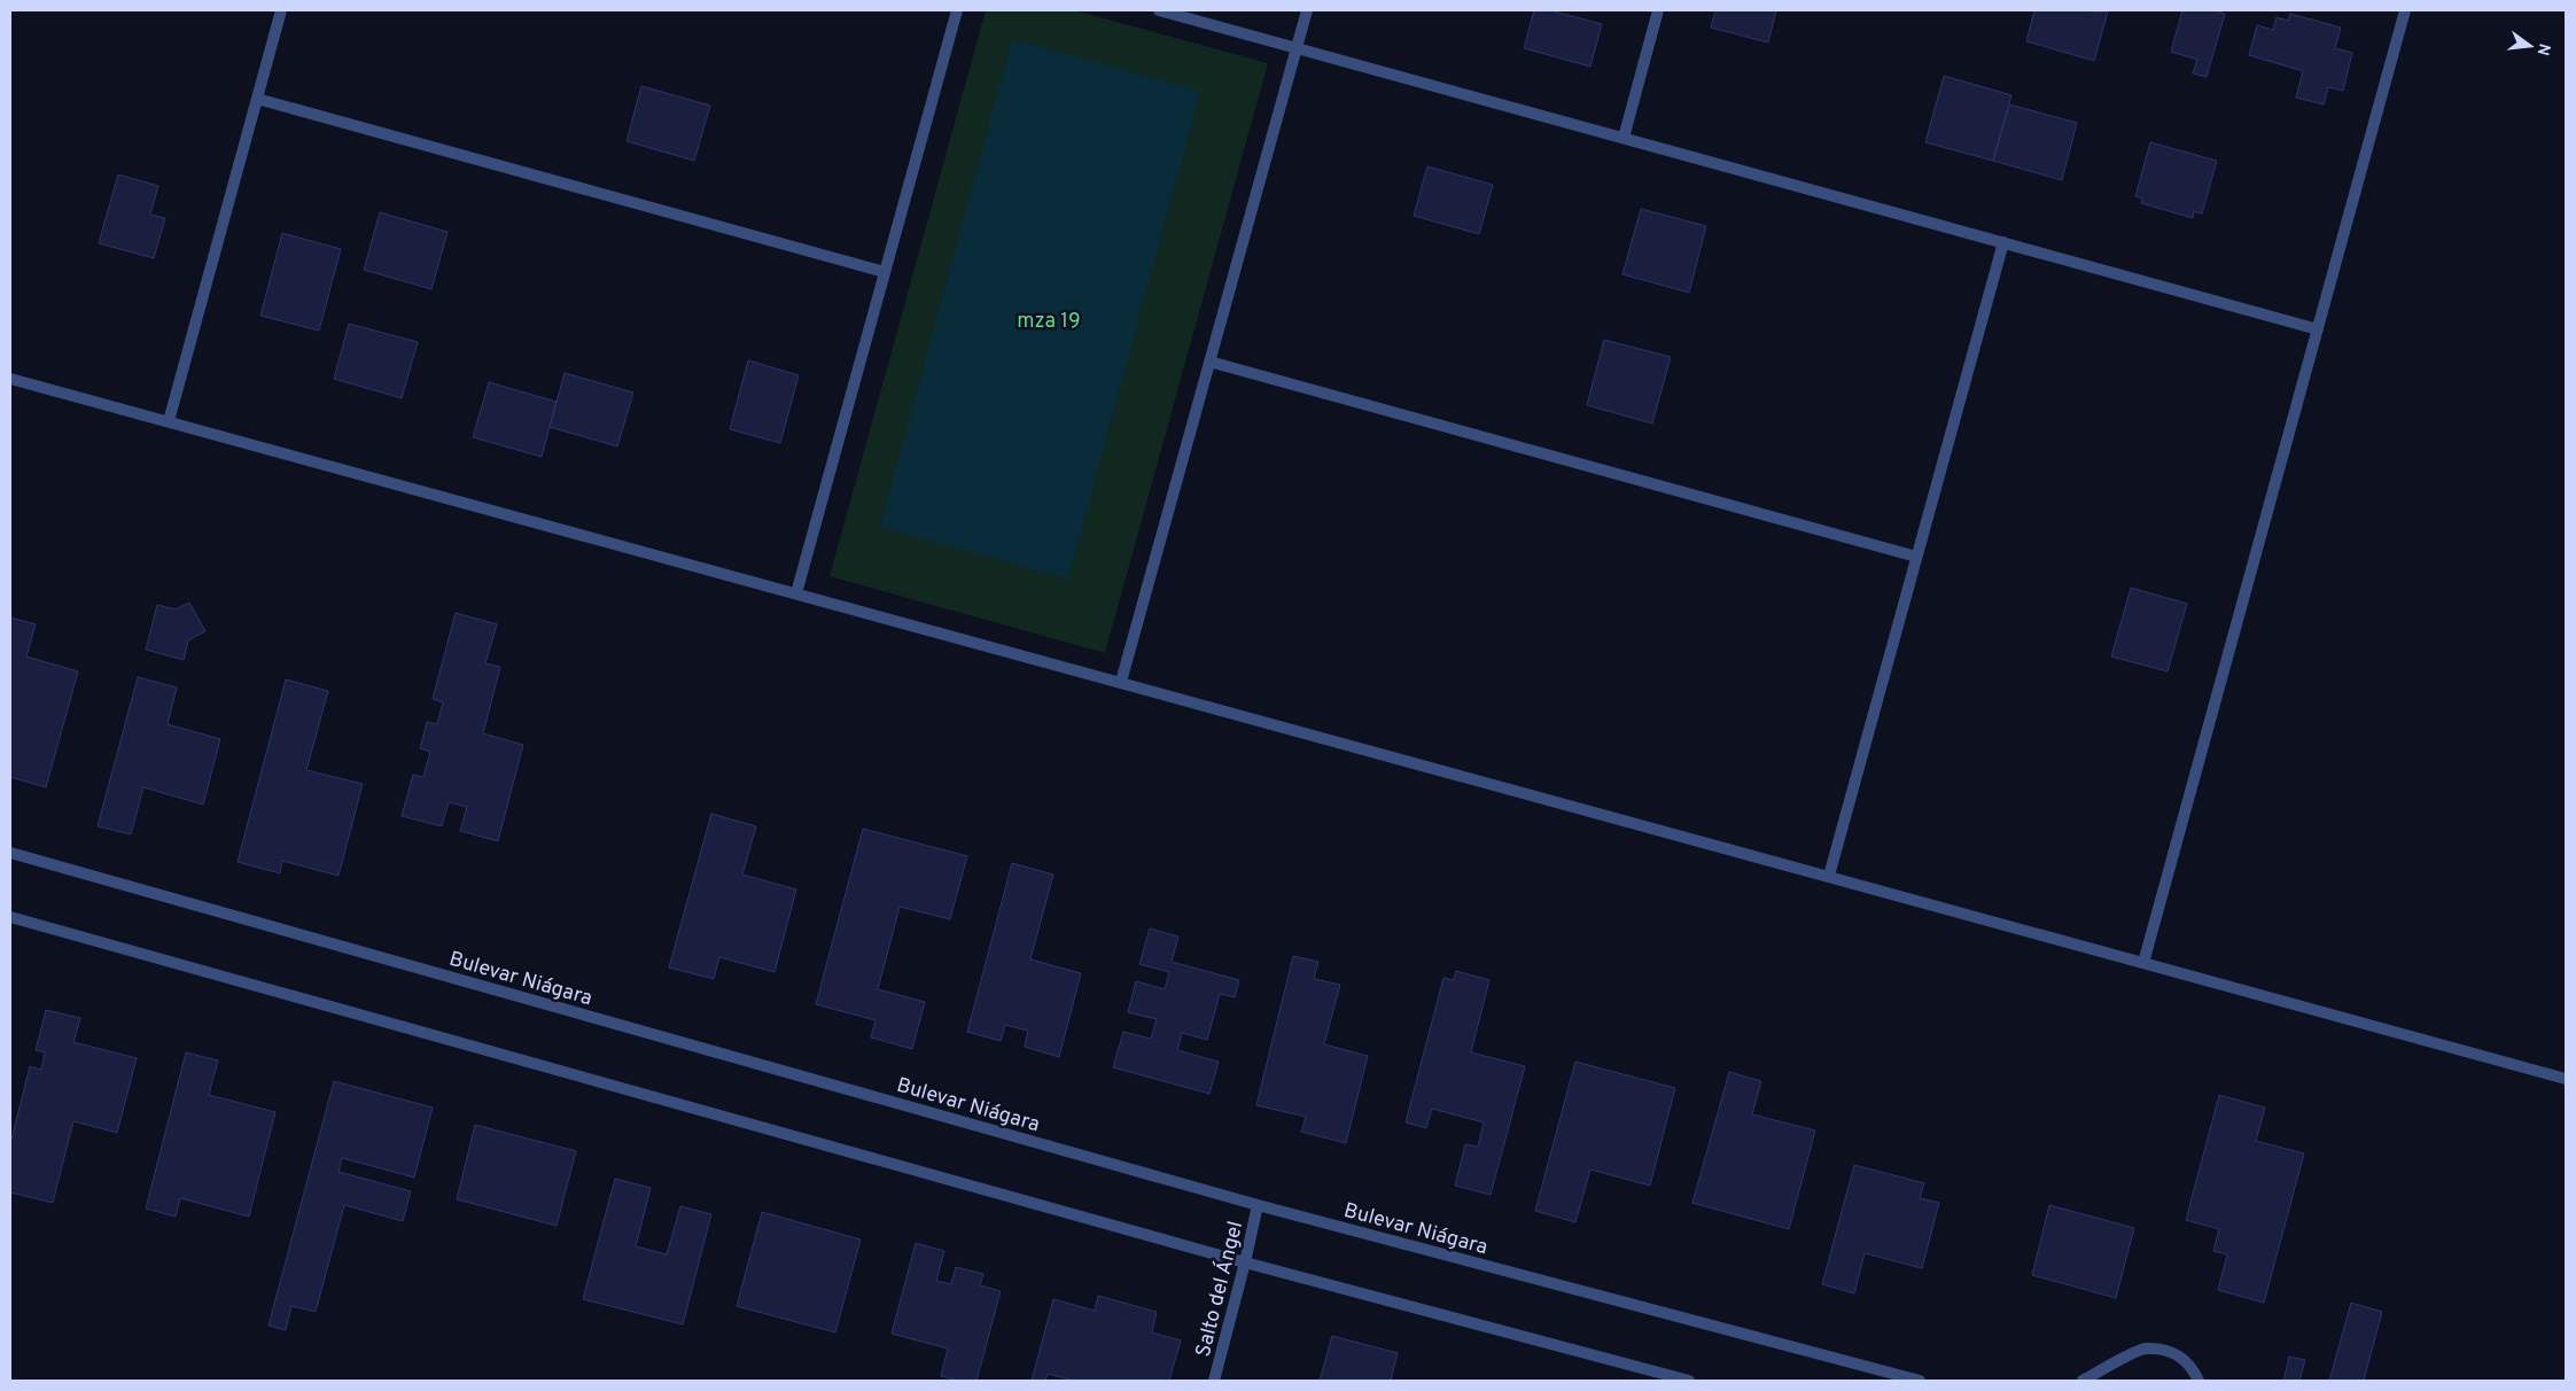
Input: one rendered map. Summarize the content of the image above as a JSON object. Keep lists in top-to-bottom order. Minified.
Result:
{"streets":{"street":["Bulevar Niágara","Salto del Ángel"]},"crossings":[["Bulevar Niágara","Salto del Ángel"]],"parks":["mza 19"],"north":"right"}
